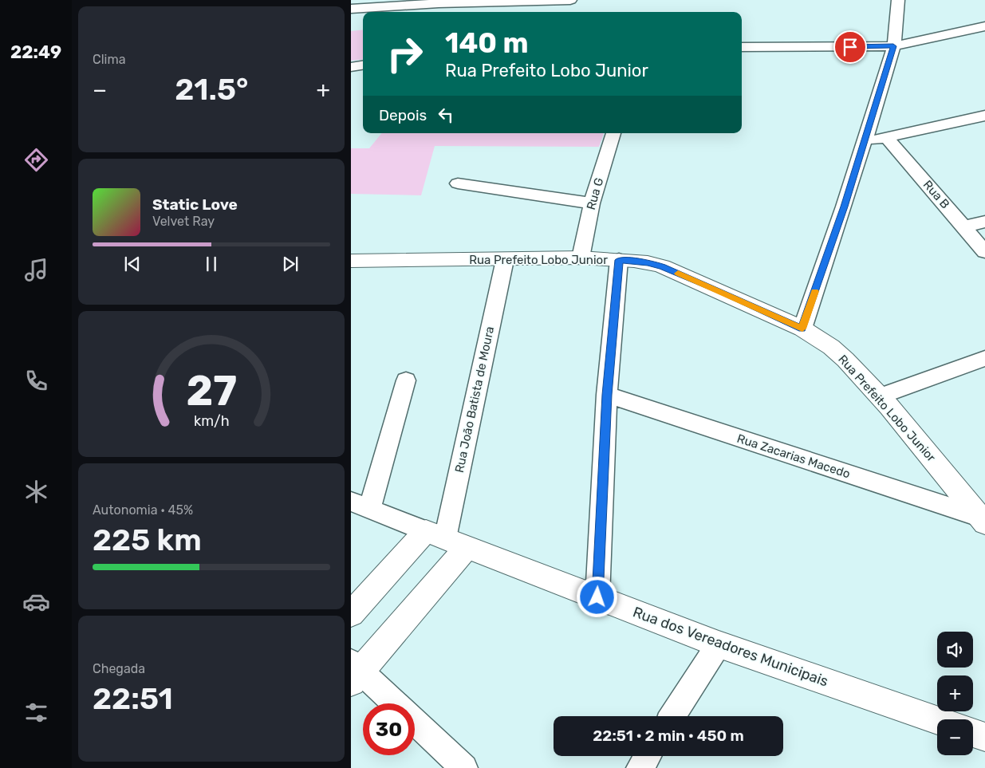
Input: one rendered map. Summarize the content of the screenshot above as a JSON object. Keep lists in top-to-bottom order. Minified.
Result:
{"streets":{"main road":["Rua Prefeito Lobo Junior","Rua dos Vereadores Municipais"],"street":["Rua G","Rua B","Rua João Batista de Moura","Rua Zacarias Macedo"]},"crossings":[["Rua G","Rua Prefeito Lobo Junior"],["Rua Prefeito Lobo Junior","Rua João Batista de Moura"],["Rua Prefeito Lobo Junior","Rua Zacarias Macedo"],["Rua João Batista de Moura","Rua dos Vereadores Municipais"]],"page":{"tabs":"22:49","tile":["Clima",["Autonomia · 45%","225 km"],["Chegada","22:51"]],"turn":["140 m","Rua Prefeito Lobo Junior"],"heat":["−","21.5°","+"],"then":"Depois","song":["Static Love","Velvet Ray"],"map_buttons":["+","−"],"limit":"30","trip":"22:51 · 2 min · 450 m","gauge":["27","km/h"]}}
